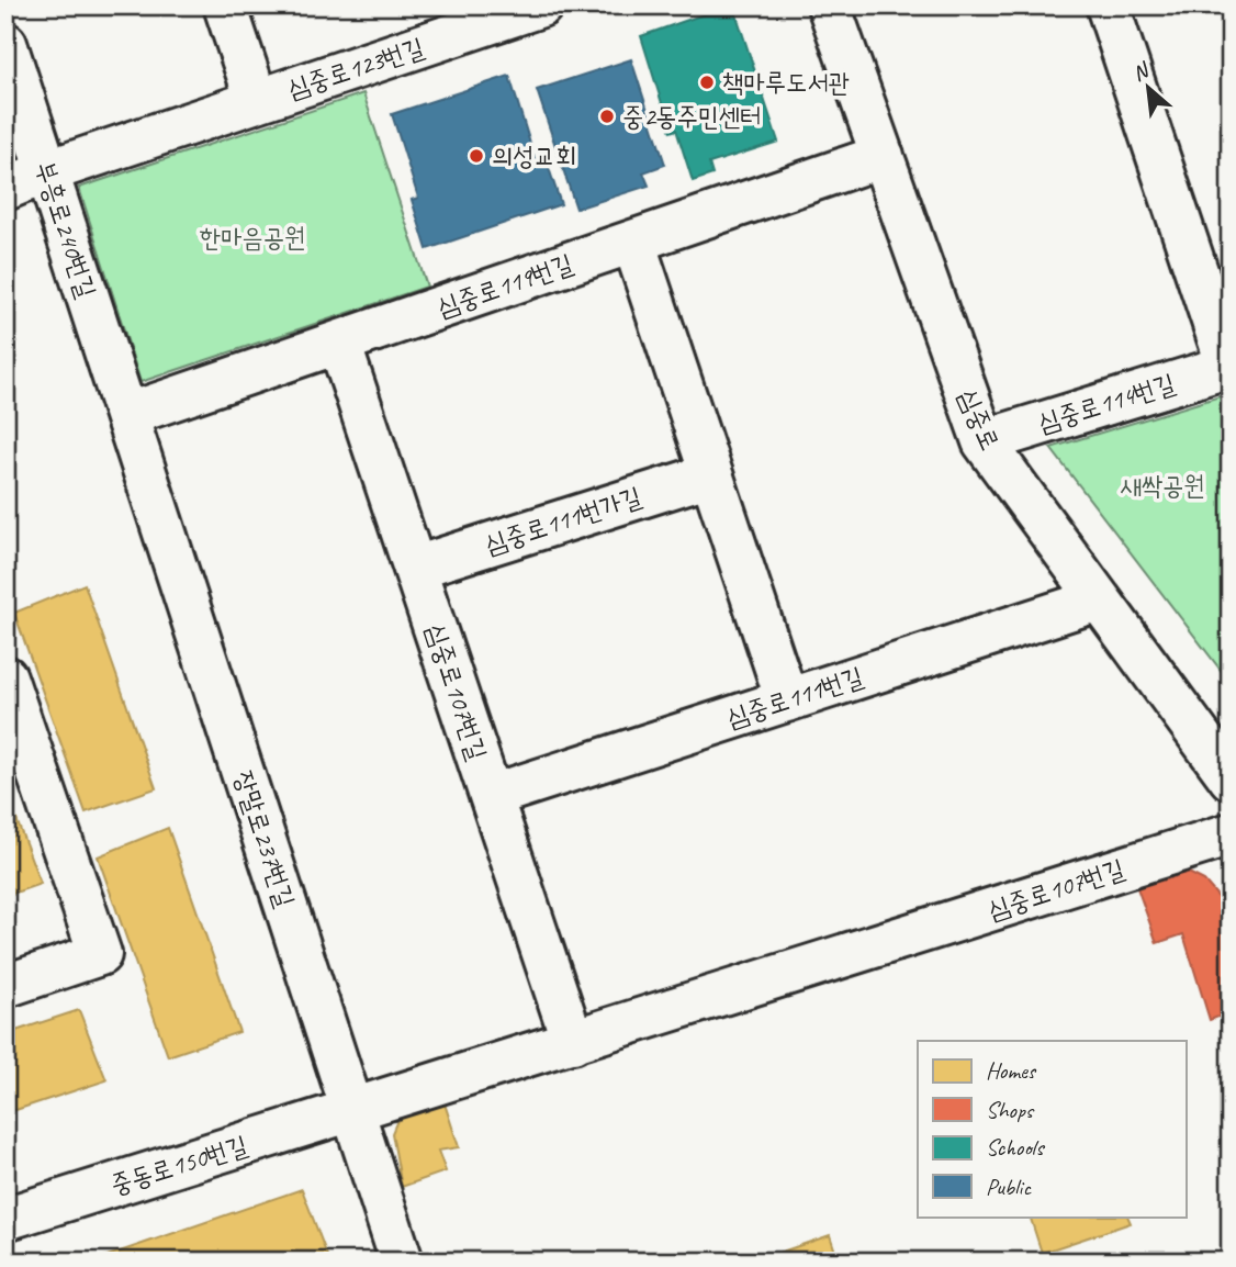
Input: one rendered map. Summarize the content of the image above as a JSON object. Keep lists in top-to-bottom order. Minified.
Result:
{"streets":{"street":["심중로123번길","부흥로240번길","심중로119번길","심중로114번길","심중로","심중로111번가길","심중로107번길","심중로111번길","장말로237번길","중동로150번길"]},"crossings":[["심중로123번길","부흥로240번길"],["부흥로240번길","심중로119번길"],["부흥로240번길","장말로237번길"],["심중로119번길","심중로"],["심중로119번길","심중로107번길"],["심중로119번길","장말로237번길"],["심중로114번길","심중로"],["심중로","심중로111번길"],["심중로111번가길","심중로107번길"],["심중로107번길","심중로111번길"],["심중로107번길","장말로237번길"],["심중로107번길","중동로150번길"],["장말로237번길","중동로150번길"]],"parks":["한마음공원","새싹공원"],"places":["책마루도서관","중2동주민센터","의성교회"],"legend":["Homes","Shops","Schools","Public"],"north":"top left"}
